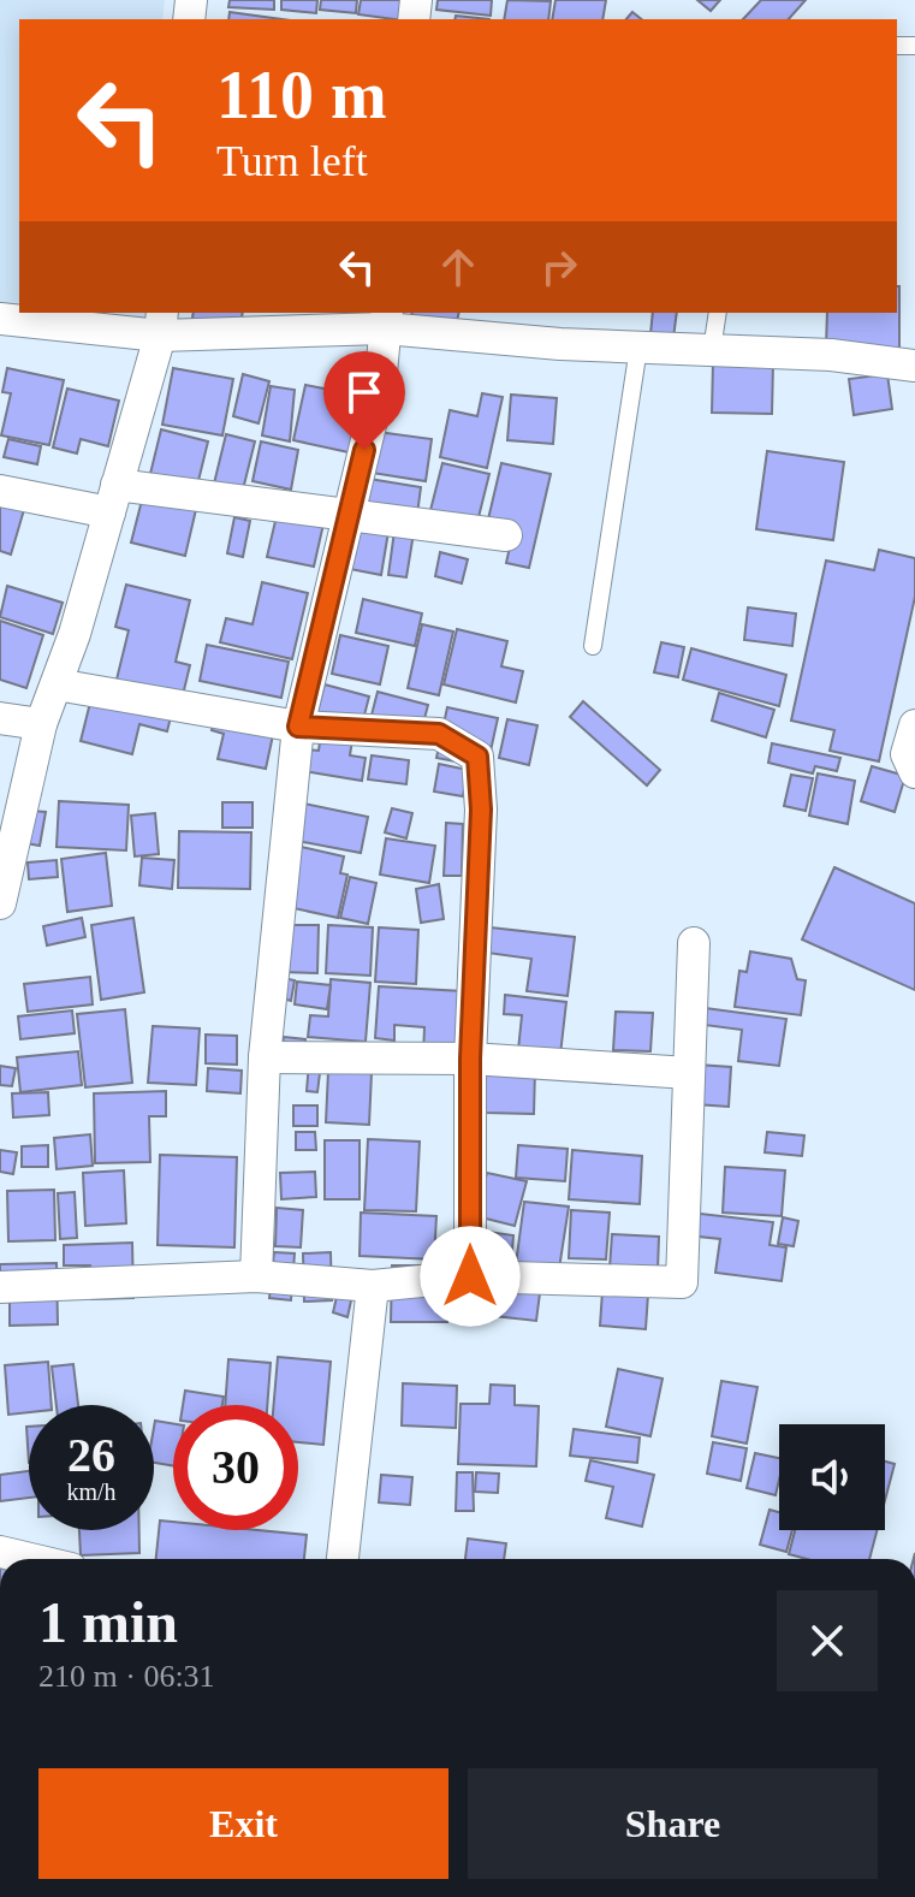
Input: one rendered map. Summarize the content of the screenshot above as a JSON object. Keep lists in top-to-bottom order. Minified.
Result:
{"page":{"turn":["110 m","Turn left"],"speed":"26 km/h","limit":"30","heading":["1 min","210 m · 06:31"],"buttons":["Exit","Share"]}}
